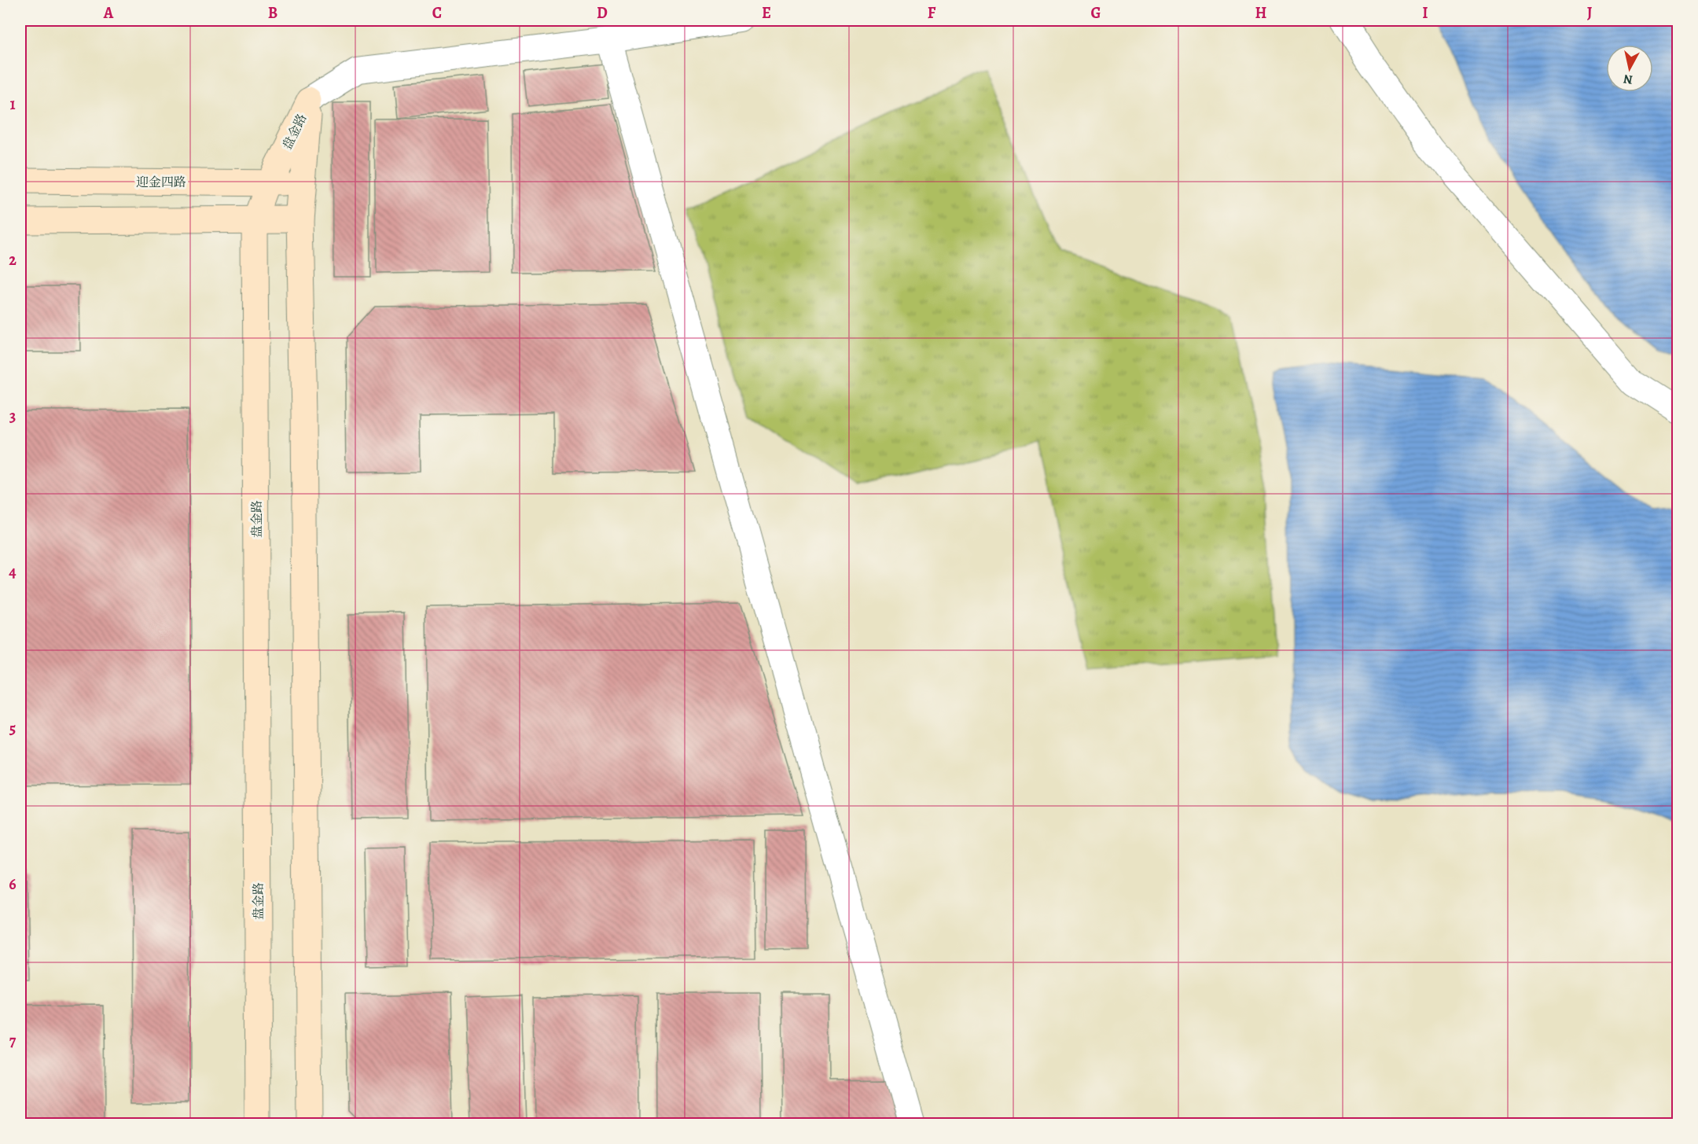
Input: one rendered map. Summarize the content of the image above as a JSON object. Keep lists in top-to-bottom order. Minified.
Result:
{"streets":{"street":["盘金路","迎金四路"]},"crossings":[["盘金路","迎金四路"]],"north":"bottom","grid":{"columns":["A","B","C","D","E","F","G","H","I","J"],"rows":["1","2","3","4","5","6","7"]}}
